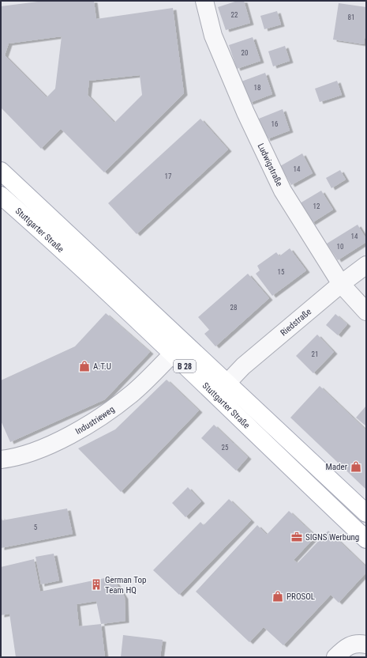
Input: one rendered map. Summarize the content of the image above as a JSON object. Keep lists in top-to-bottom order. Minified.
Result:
{"streets":{"main road":["Stuttgarter Straße","B 28"],"street":["Ludwigstraße","Riedstraße","Industrieweg"]},"crossings":[["Ludwigstraße","Riedstraße"],["Stuttgarter Straße","Riedstraße"],["Stuttgarter Straße","Industrieweg"]],"places":{"shop":["A.T.U","Mader","PROSOL"],"office":["SIGNS Werbung"],"building":["German Top Team HQ"]},"house_numbers":["22","81","20","18","16","14","17","12","14","10","15","28","21","25","5"]}
